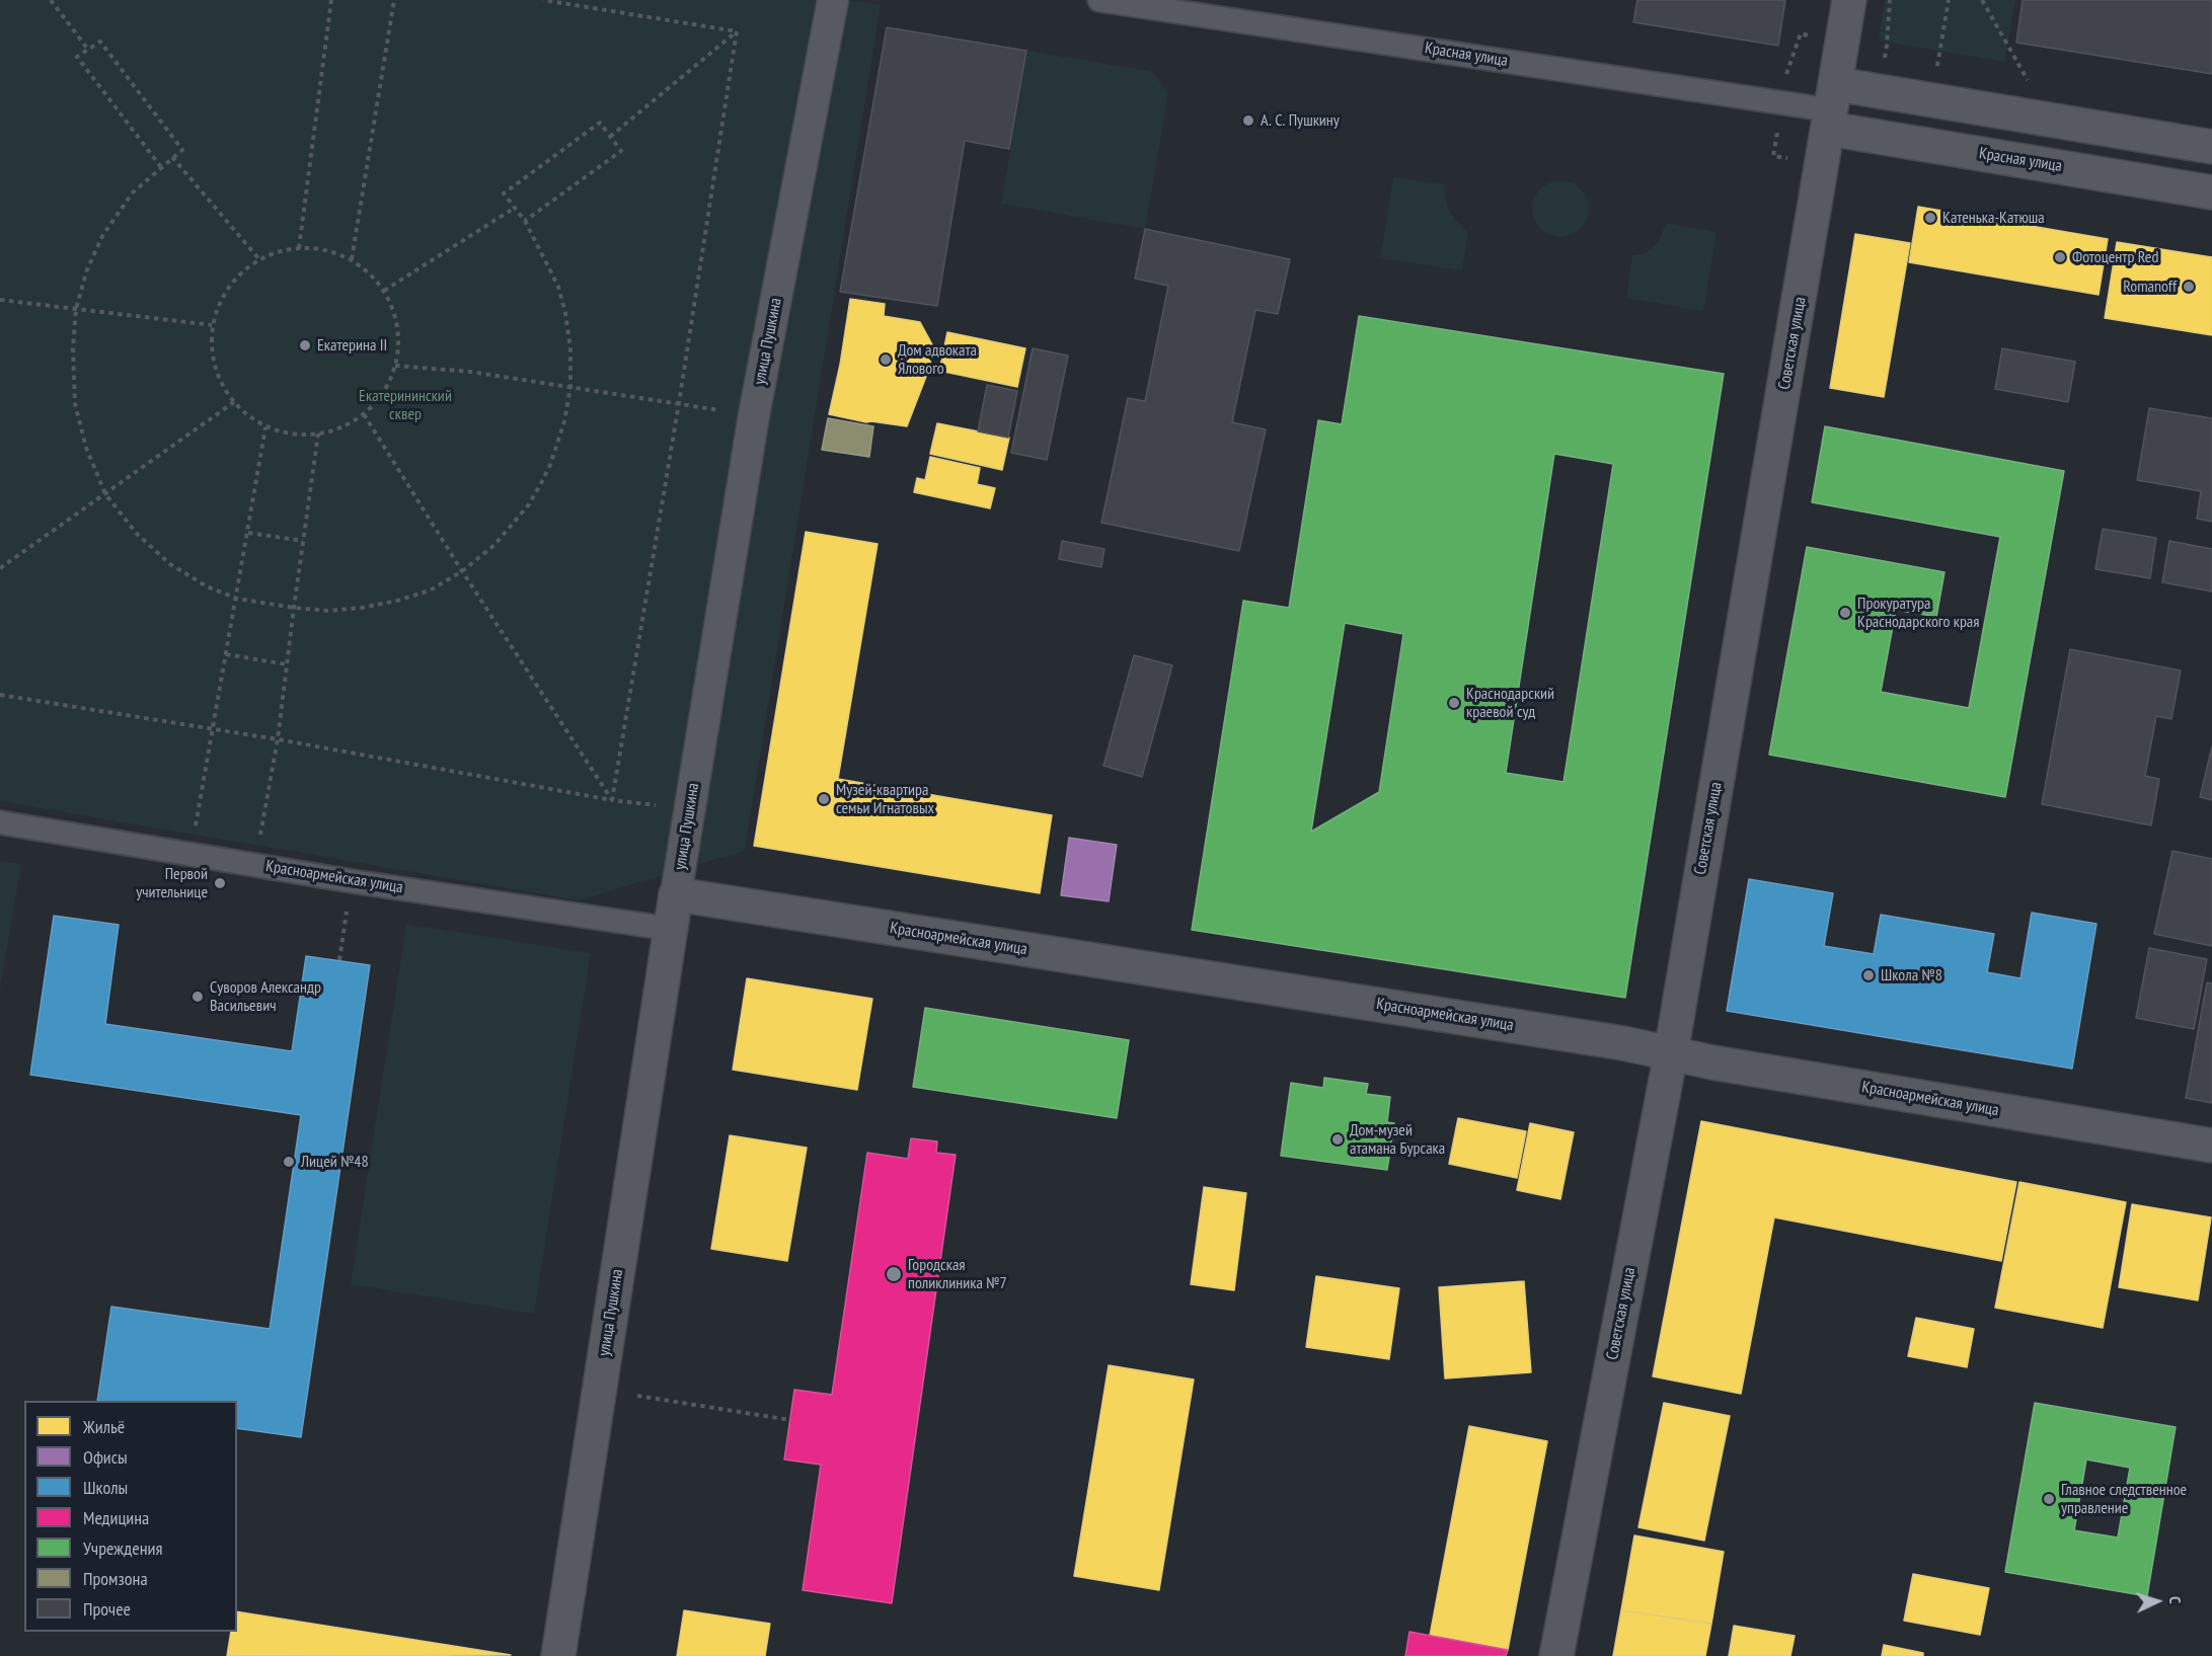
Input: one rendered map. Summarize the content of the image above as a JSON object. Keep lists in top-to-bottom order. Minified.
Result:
{"streets":{"street":["Красная улица","улица Пушкина","Советская улица","Красноармейская улица"]},"crossings":[["Красная улица","Советская улица"],["улица Пушкина","Красноармейская улица"],["Советская улица","Красноармейская улица"]],"parks":["Екатерининский сквер"],"places":["А. С. Пушкину","Катенька-Катюша","Фотоцентр Red","Romanoff","Екатерина II","Дом адвоката Ялового","Прокуратура Краснодарского края","Краснодарский краевой суд","Музей-квартира семьи Игнатовых","Первой учительнице","Школа №8","Суворов Александр Васильевич","Дом-музей атамана Бурсака","Лицей №48","Городская поликлиника №7","Главное следственное управление"],"legend":["Жильё","Офисы","Школы","Медицина","Учреждения","Промзона","Прочее"],"north":"right"}
